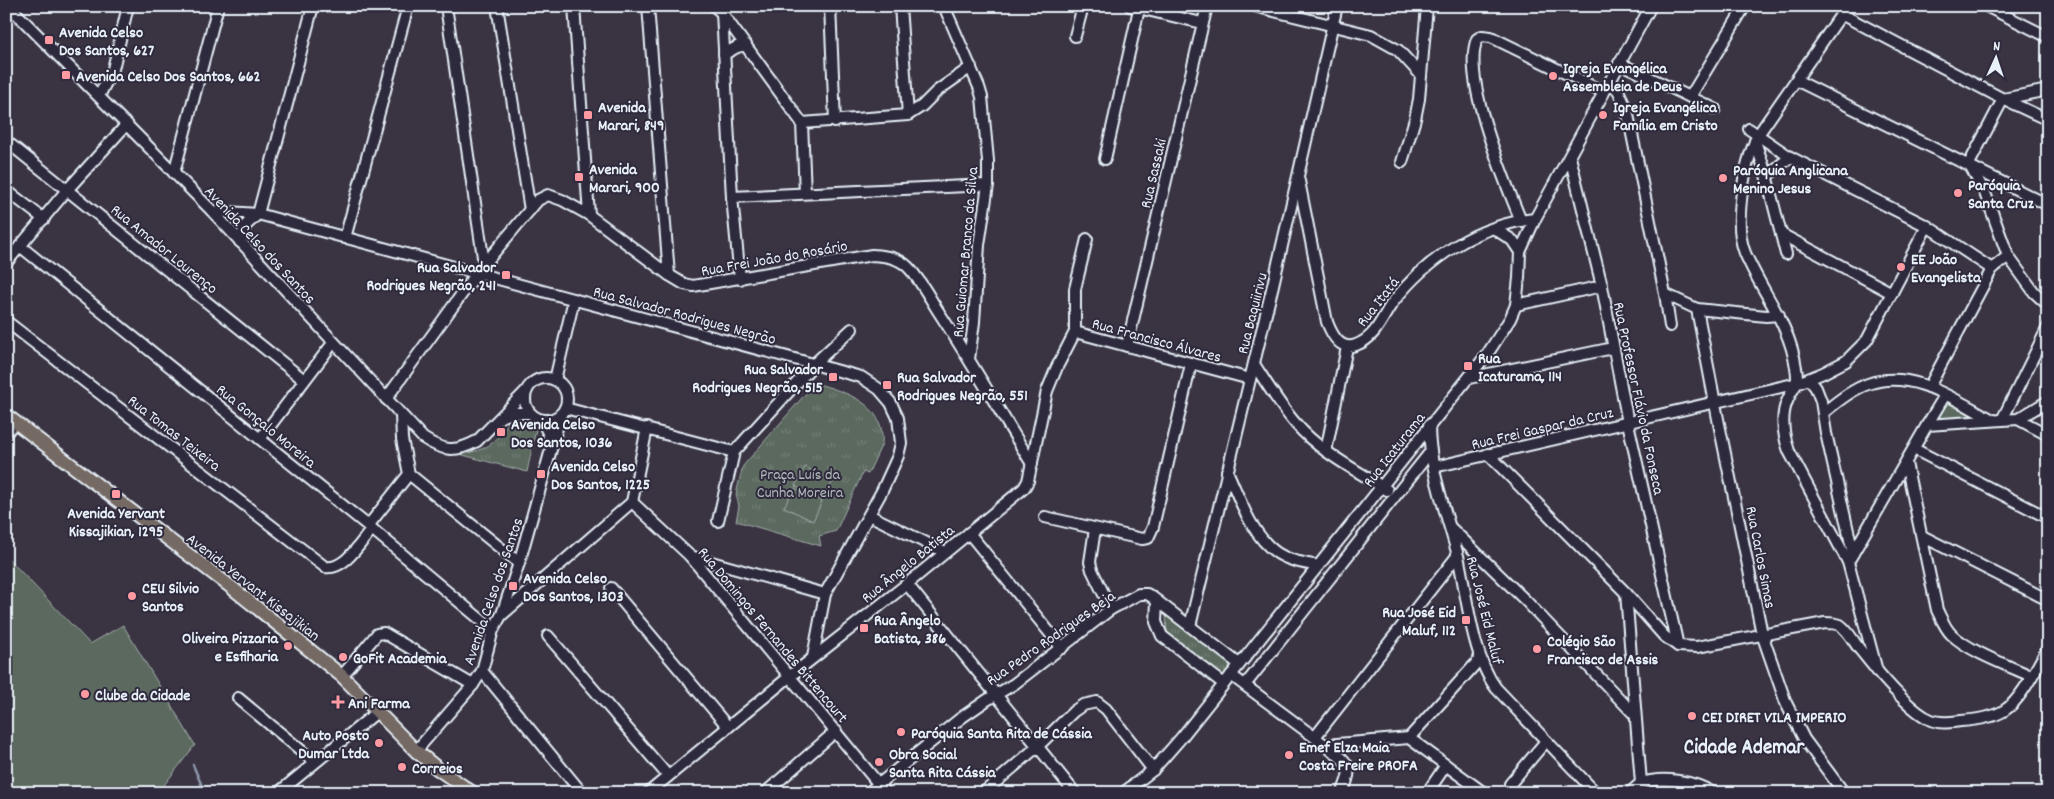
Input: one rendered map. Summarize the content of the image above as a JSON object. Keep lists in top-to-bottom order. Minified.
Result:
{"streets":{"main road":["Avenida Yervant Kissajikian"],"street":["Rua Sassaki","Avenida Celso dos Santos","Rua Amador Lourenço","Rua Guiomar Branco da Silva","Rua Frei João do Rosário","Rua Itatá","Rua Baquiirivu","Rua Salvador Rodrigues Negrão","Rua Francisco Álvares","Rua Professor Flávio da Fonseca","Rua Gonçalo Moreira","Rua Frei Gaspar da Cruz","Rua Tomas Teixeira","Rua Icaturama","Rua Carlos Simas","Rua Ângelo Batista","Rua José Eid Maluf","Rua Domingos Fernandes Bittencourt","Rua Pedro Rodrigues Beja"]},"crossings":[["Rua Sassaki","Rua Francisco Álvares"],["Avenida Celso dos Santos","Rua Salvador Rodrigues Negrão"],["Avenida Celso dos Santos","Rua Gonçalo Moreira"],["Avenida Celso dos Santos","Avenida Yervant Kissajikian"],["Rua Guiomar Branco da Silva","Rua Frei João do Rosário"],["Rua Frei João do Rosário","Rua Francisco Álvares"],["Rua Frei João do Rosário","Rua Ângelo Batista"],["Rua Baquiirivu","Rua Francisco Álvares"],["Rua Salvador Rodrigues Negrão","Rua Ângelo Batista"],["Rua Francisco Álvares","Rua Ângelo Batista"],["Rua Professor Flávio da Fonseca","Rua Frei Gaspar da Cruz"],["Rua Gonçalo Moreira","Rua Tomas Teixeira"],["Rua Frei Gaspar da Cruz","Rua Carlos Simas"],["Rua Frei Gaspar da Cruz","Rua José Eid Maluf"],["Rua Icaturama","Rua José Eid Maluf"],["Rua Ângelo Batista","Rua Domingos Fernandes Bittencourt"],["Rua Domingos Fernandes Bittencourt","Rua Pedro Rodrigues Beja"]],"districts":["Cidade Ademar"],"parks":["Praça Luís da Cunha Moreira"],"places":{"transit":["Avenida Celso Dos Santos, 627","Avenida Celso Dos Santos, 662","Avenida Marari, 849","Avenida Marari, 900","Rua Salvador Rodrigues Negrão, 241","Rua Icaturama, 114","Rua Salvador Rodrigues Negrão, 515","Rua Salvador Rodrigues Negrão, 551","Avenida Celso Dos Santos, 1036","Avenida Celso Dos Santos, 1225","Avenida Yervant Kissajikian, 1295","Avenida Celso Dos Santos, 1303","Rua José Eid Maluf, 112","Rua Ângelo Batista, 386"],"other":["Igreja Evangélica Assembleia de Deus","Igreja Evangélica Família em Cristo","Paróquia Anglicana Menino Jesus","Paróquia Santa Cruz","EE João Evangelista","CEU Silvio Santos","Oliveira Pizzaria e Esfiharia","Colégio São Francisco de Assis","GoFit Academia","Clube da Cidade","CEI DIRET VILA IMPERIO","Paróquia Santa Rita de Cássia","Auto Posto Dumar Ltda","Emef Elza Maia Costa Freire PROFA","Obra Social Santa Rita Cássia","Correios"],"health":["Ani Farma"]},"north":"top"}
